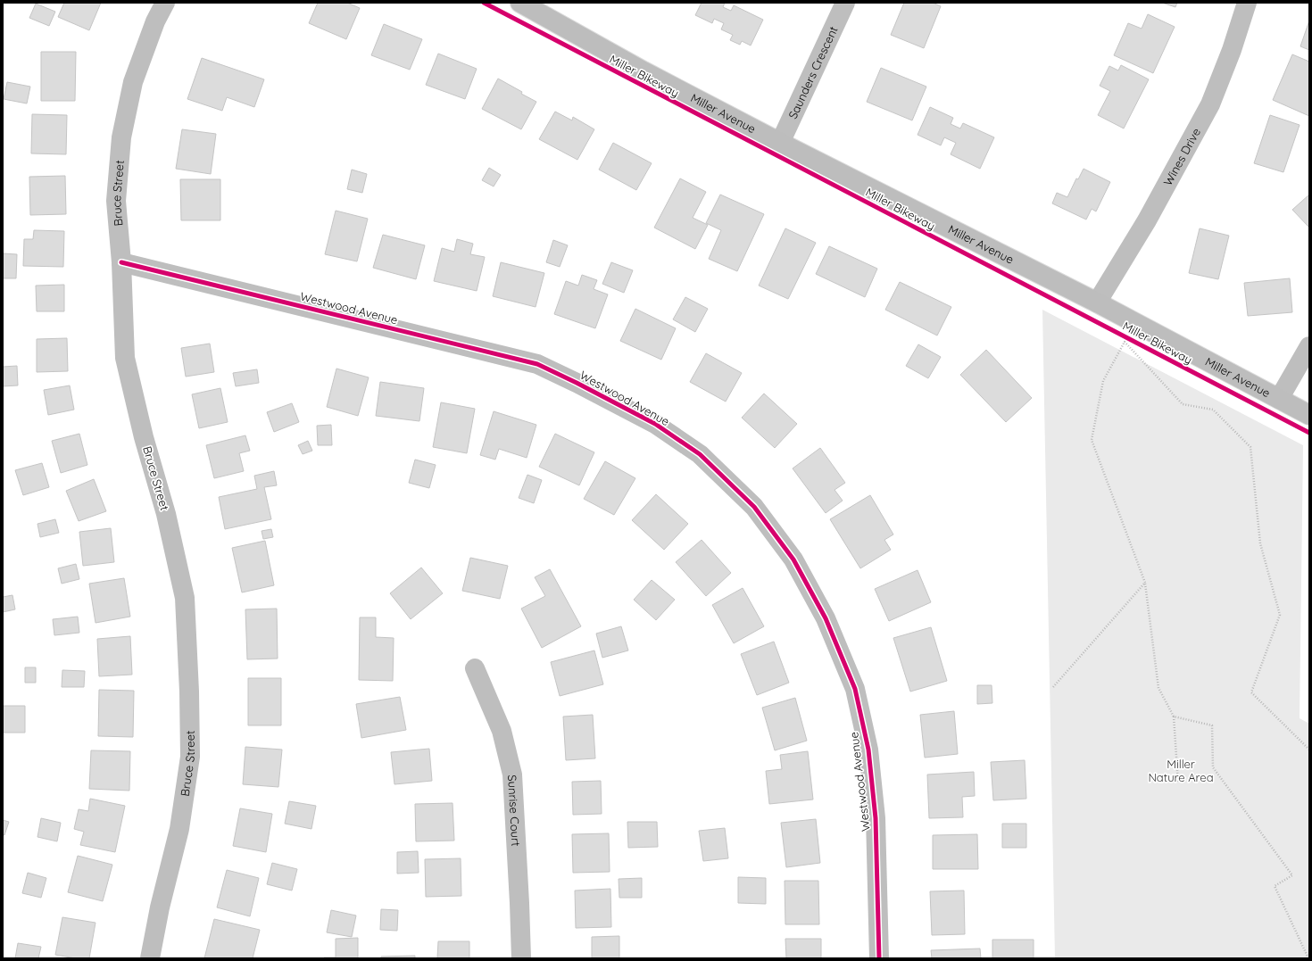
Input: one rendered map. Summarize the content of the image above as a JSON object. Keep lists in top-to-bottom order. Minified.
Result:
{"streets":{"main road":["Miller Avenue"],"street":["Saunders Crescent","Wines Drive","Bruce Street","Westwood Avenue","Sunrise Court"],"cycle path":["Miller Bikeway"]},"crossings":[["Saunders Crescent","Miller Avenue"],["Miller Avenue","Wines Drive"],["Bruce Street","Westwood Avenue"]],"parks":["Miller Nature Area"]}
